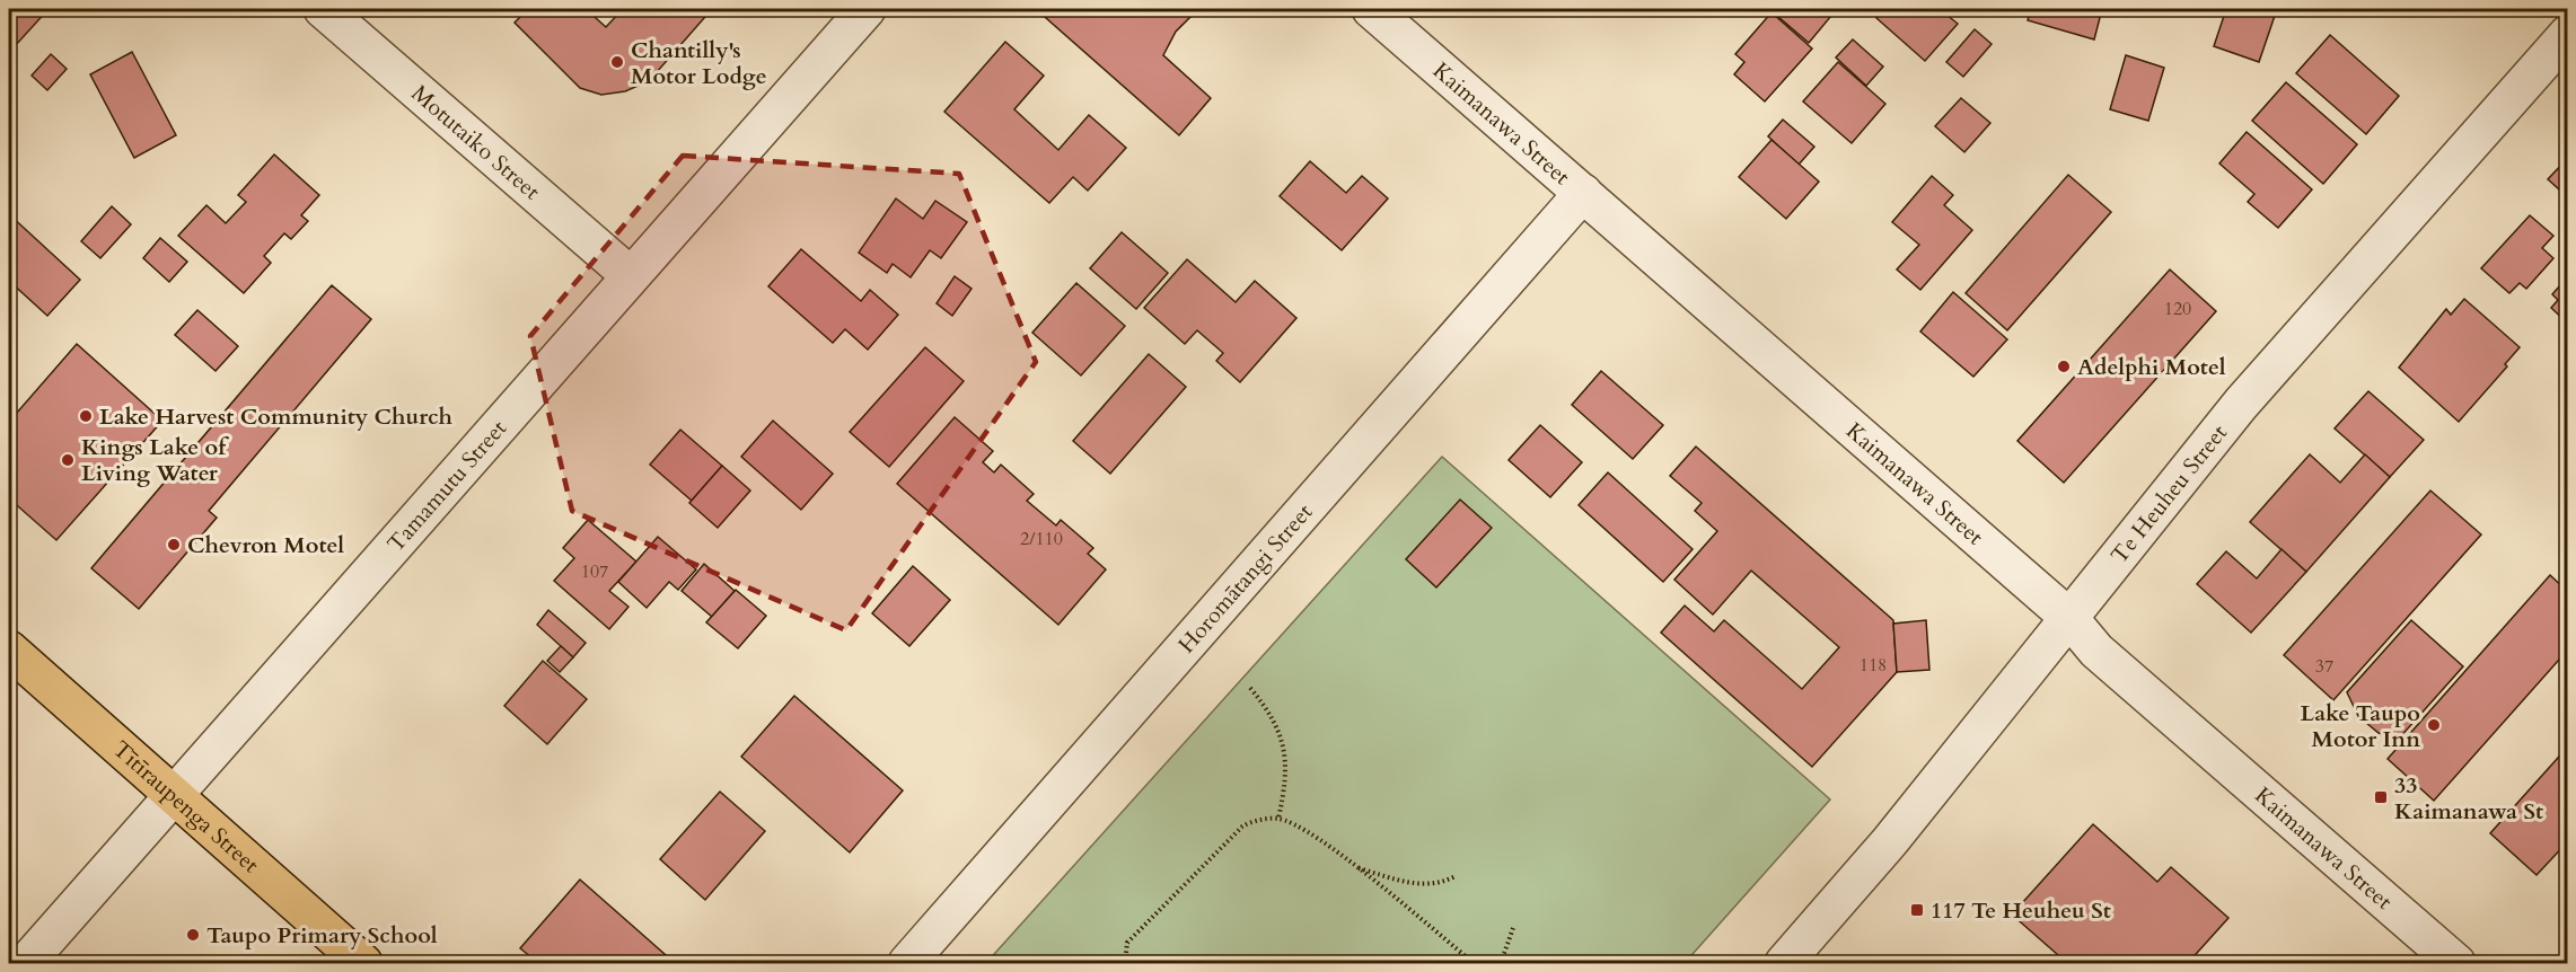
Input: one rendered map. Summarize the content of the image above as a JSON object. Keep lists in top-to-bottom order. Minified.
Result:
{"streets":{"main road":["Tītīraupenga Street"],"street":["Kaimanawa Street","Motutaiko Street","Tamamutu Street","Te Heuheu Street","Horomātangi Street"]},"crossings":[["Kaimanawa Street","Te Heuheu Street"],["Kaimanawa Street","Horomātangi Street"],["Motutaiko Street","Tamamutu Street"],["Tamamutu Street","Tītīraupenga Street"]],"places":{"other":["Chantilly's Motor Lodge","Adelphi Motel","Lake Harvest Community Church","Kings Lake of Living Water","Chevron Motel","Lake Taupo Motor Inn","Taupo Primary School"],"transit":["33 Kaimanawa St","117 Te Heuheu St"]},"house_numbers":["120","2/110","107","118","37"]}
